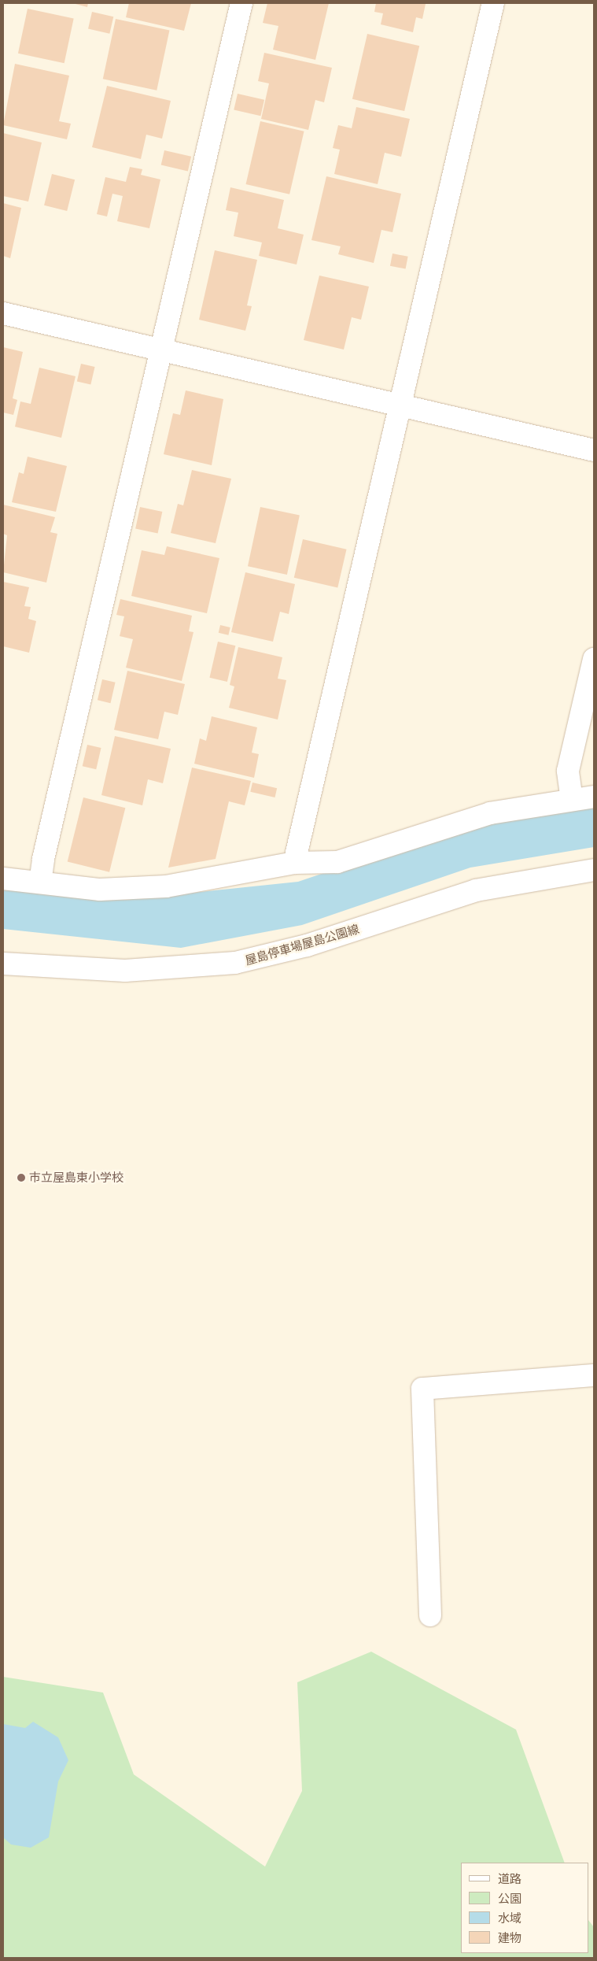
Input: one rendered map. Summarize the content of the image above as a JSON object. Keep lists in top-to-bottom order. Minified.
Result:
{"streets":{"street":["屋島停車場屋島公園線"]},"places":["市立屋島東小学校"],"legend":["道路","公園","水域","建物"]}
